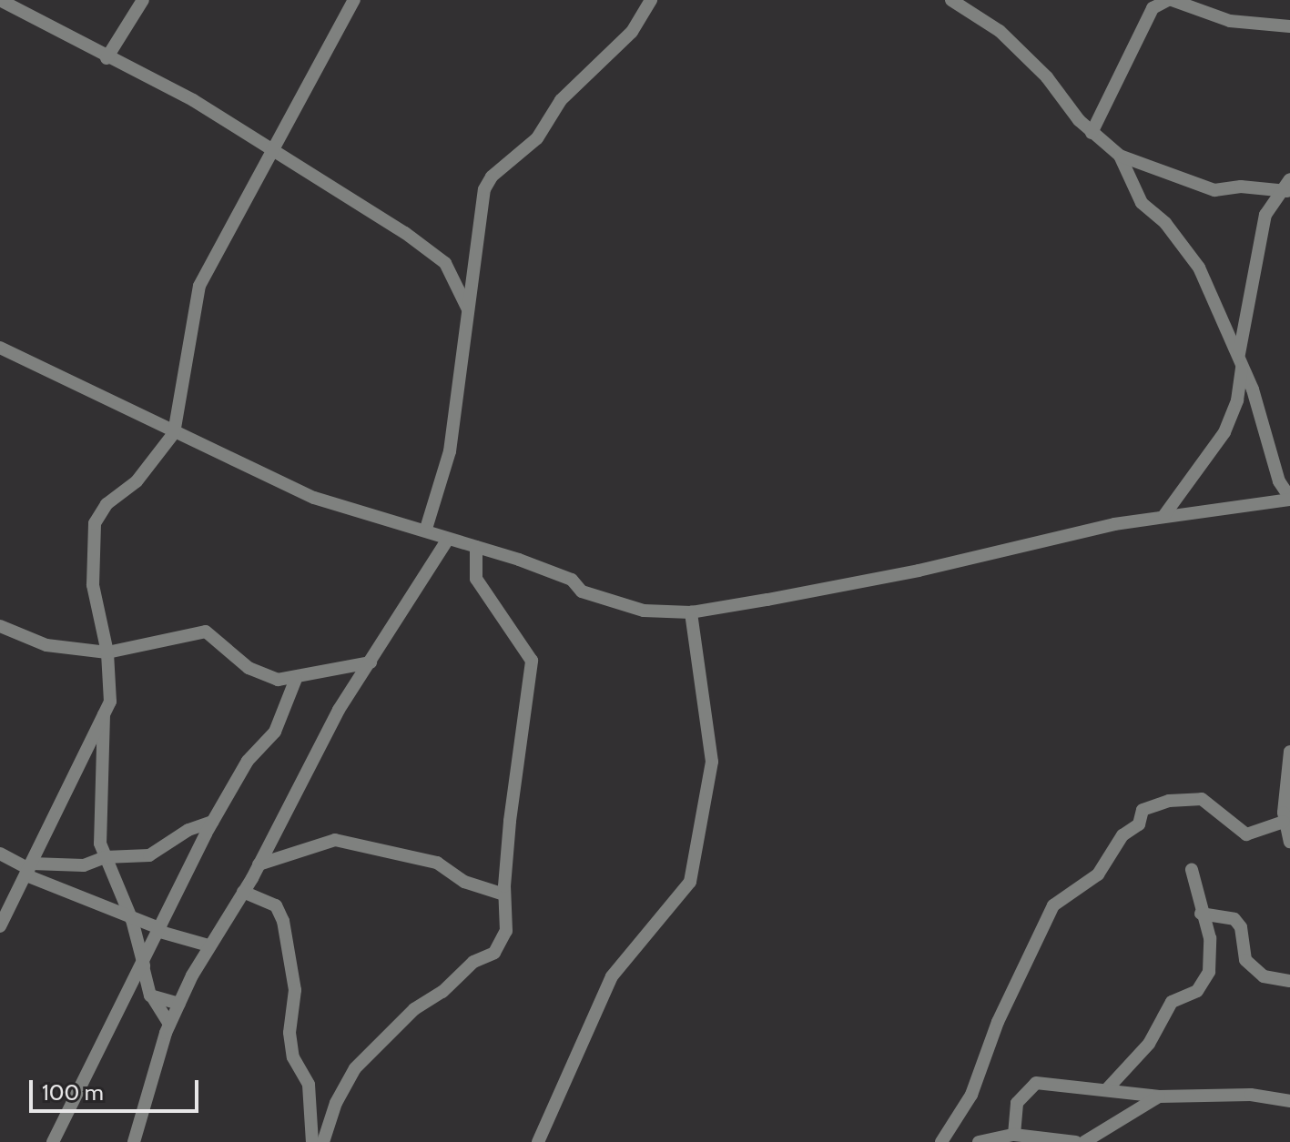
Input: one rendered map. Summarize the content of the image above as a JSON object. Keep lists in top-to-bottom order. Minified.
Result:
{"scale_bar":"100 m"}
